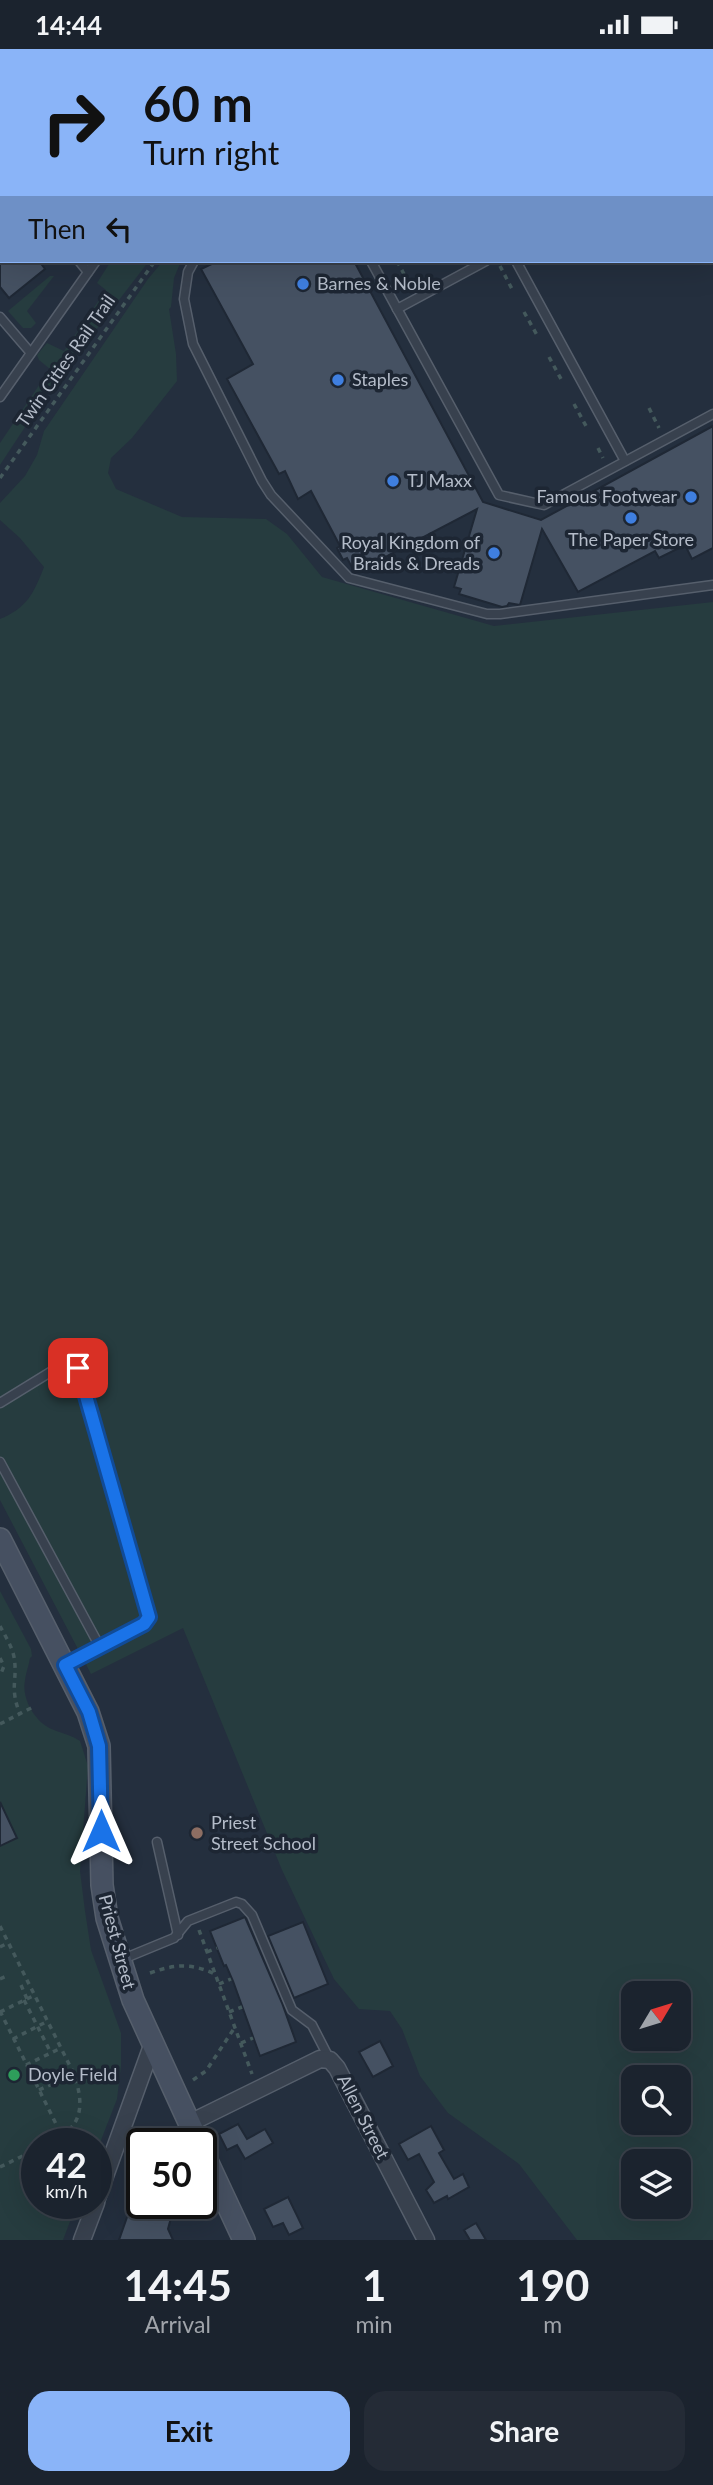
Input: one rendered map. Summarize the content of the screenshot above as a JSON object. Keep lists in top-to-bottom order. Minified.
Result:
{"streets":{"main road":["Priest Street"],"street":["Allen Street"],"path":["Twin Cities Rail Trail"]},"crossings":[["Priest Street","Allen Street"]],"places":["Barnes & Noble","Staples","TJ Maxx","Famous Footwear","The Paper Store","Royal Kingdom of Braids & Dreads","Priest Street School","Doyle Field"],"north":"top right","page":{"status":"14:44","turn":["60 m","Turn right"],"then":"Then","speed":"42 km/h","limit":"50","eta":["14:45","Arrival","1","min","190","m"],"buttons":["Exit","Share"]}}
